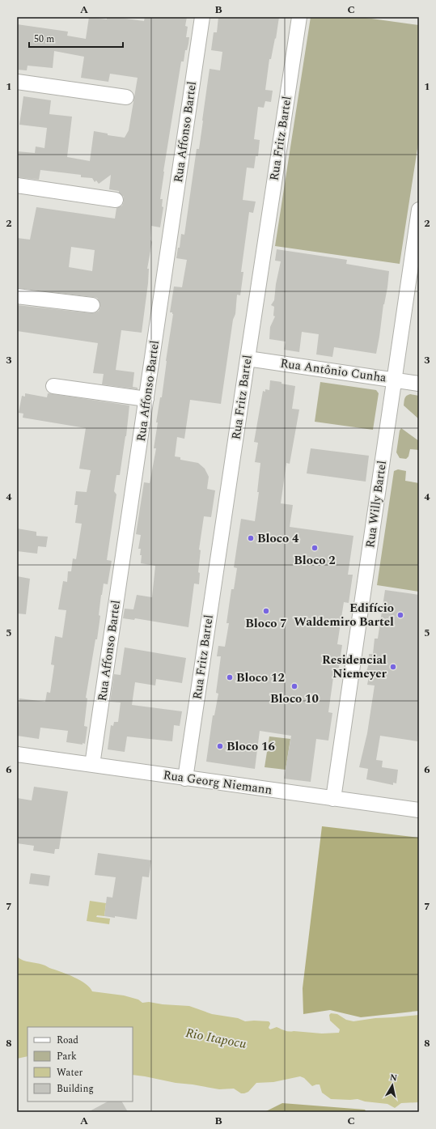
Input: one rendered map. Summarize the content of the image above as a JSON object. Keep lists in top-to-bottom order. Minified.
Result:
{"streets":{"street":["Rua Affonso Bartel","Rua Fritz Bartel","Rua Antônio Cunha","Rua Willy Bartel","Rua Georg Niemann"]},"crossings":[["Rua Affonso Bartel","Rua Georg Niemann"],["Rua Fritz Bartel","Rua Antônio Cunha"],["Rua Fritz Bartel","Rua Georg Niemann"],["Rua Antônio Cunha","Rua Willy Bartel"],["Rua Willy Bartel","Rua Georg Niemann"]],"water":["Rio Itapocu"],"places":["Bloco 4","Bloco 2","Bloco 7","Edifício Waldemiro Bartel","Residencial Niemeyer","Bloco 12","Bloco 10","Bloco 16"],"legend":["Road","Park","Water","Building"],"scale_bar":"50 m","north":"top","grid":{"columns":["A","B","C"],"rows":["1","2","3","4","5","6","7","8"]}}
